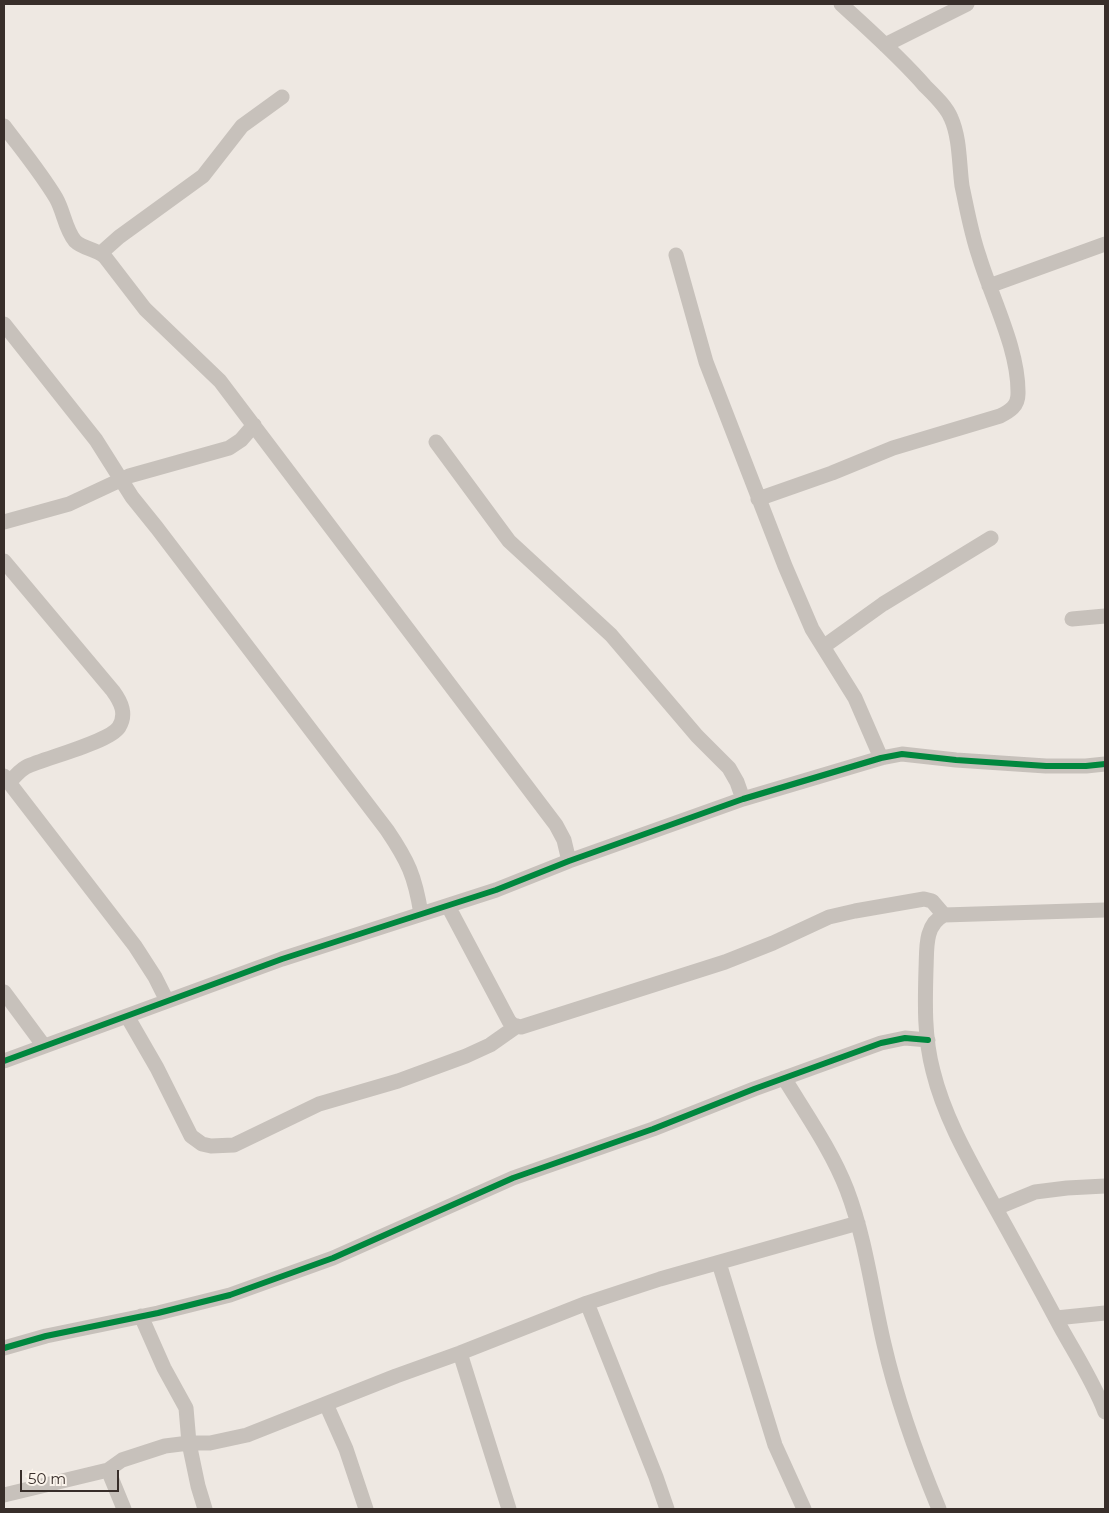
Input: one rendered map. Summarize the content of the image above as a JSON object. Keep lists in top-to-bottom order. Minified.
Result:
{"scale_bar":"50 m"}
